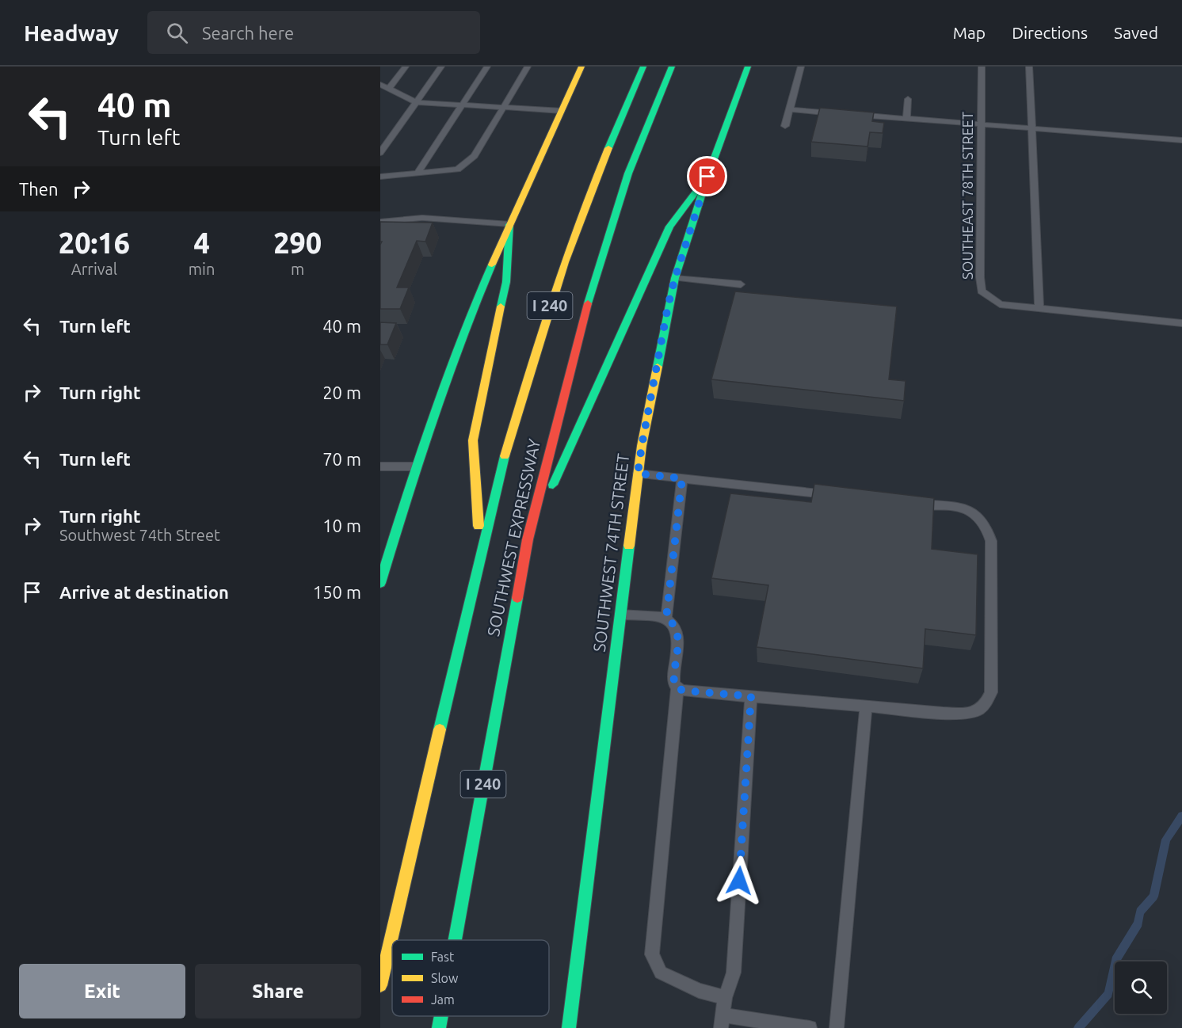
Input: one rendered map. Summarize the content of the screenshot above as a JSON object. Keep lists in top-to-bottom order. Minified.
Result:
{"streets":{"main road":["I 240","SOUTHWEST EXPRESSWAY","SOUTHWEST 74TH STREET"],"lane":["SOUTHEAST 78TH STREET"]},"legend":["Fast","Slow","Jam"],"page":{"header":"Headway","search":"Search here","nav":["Map","Directions","Saved"],"turn":["40 m","Turn left"],"then":"Then","eta":["20:16","Arrival","4","min","290","m"],"list":[{"name":"Turn left","value":"40 m"},{"name":"Turn right","value":"20 m"},{"name":"Turn left","value":"70 m"},{"name":"Turn right","note":"Southwest 74th Street","value":"10 m"},{"name":"Arrive at destination","value":"150 m"}],"buttons":["Exit","Share"]}}
